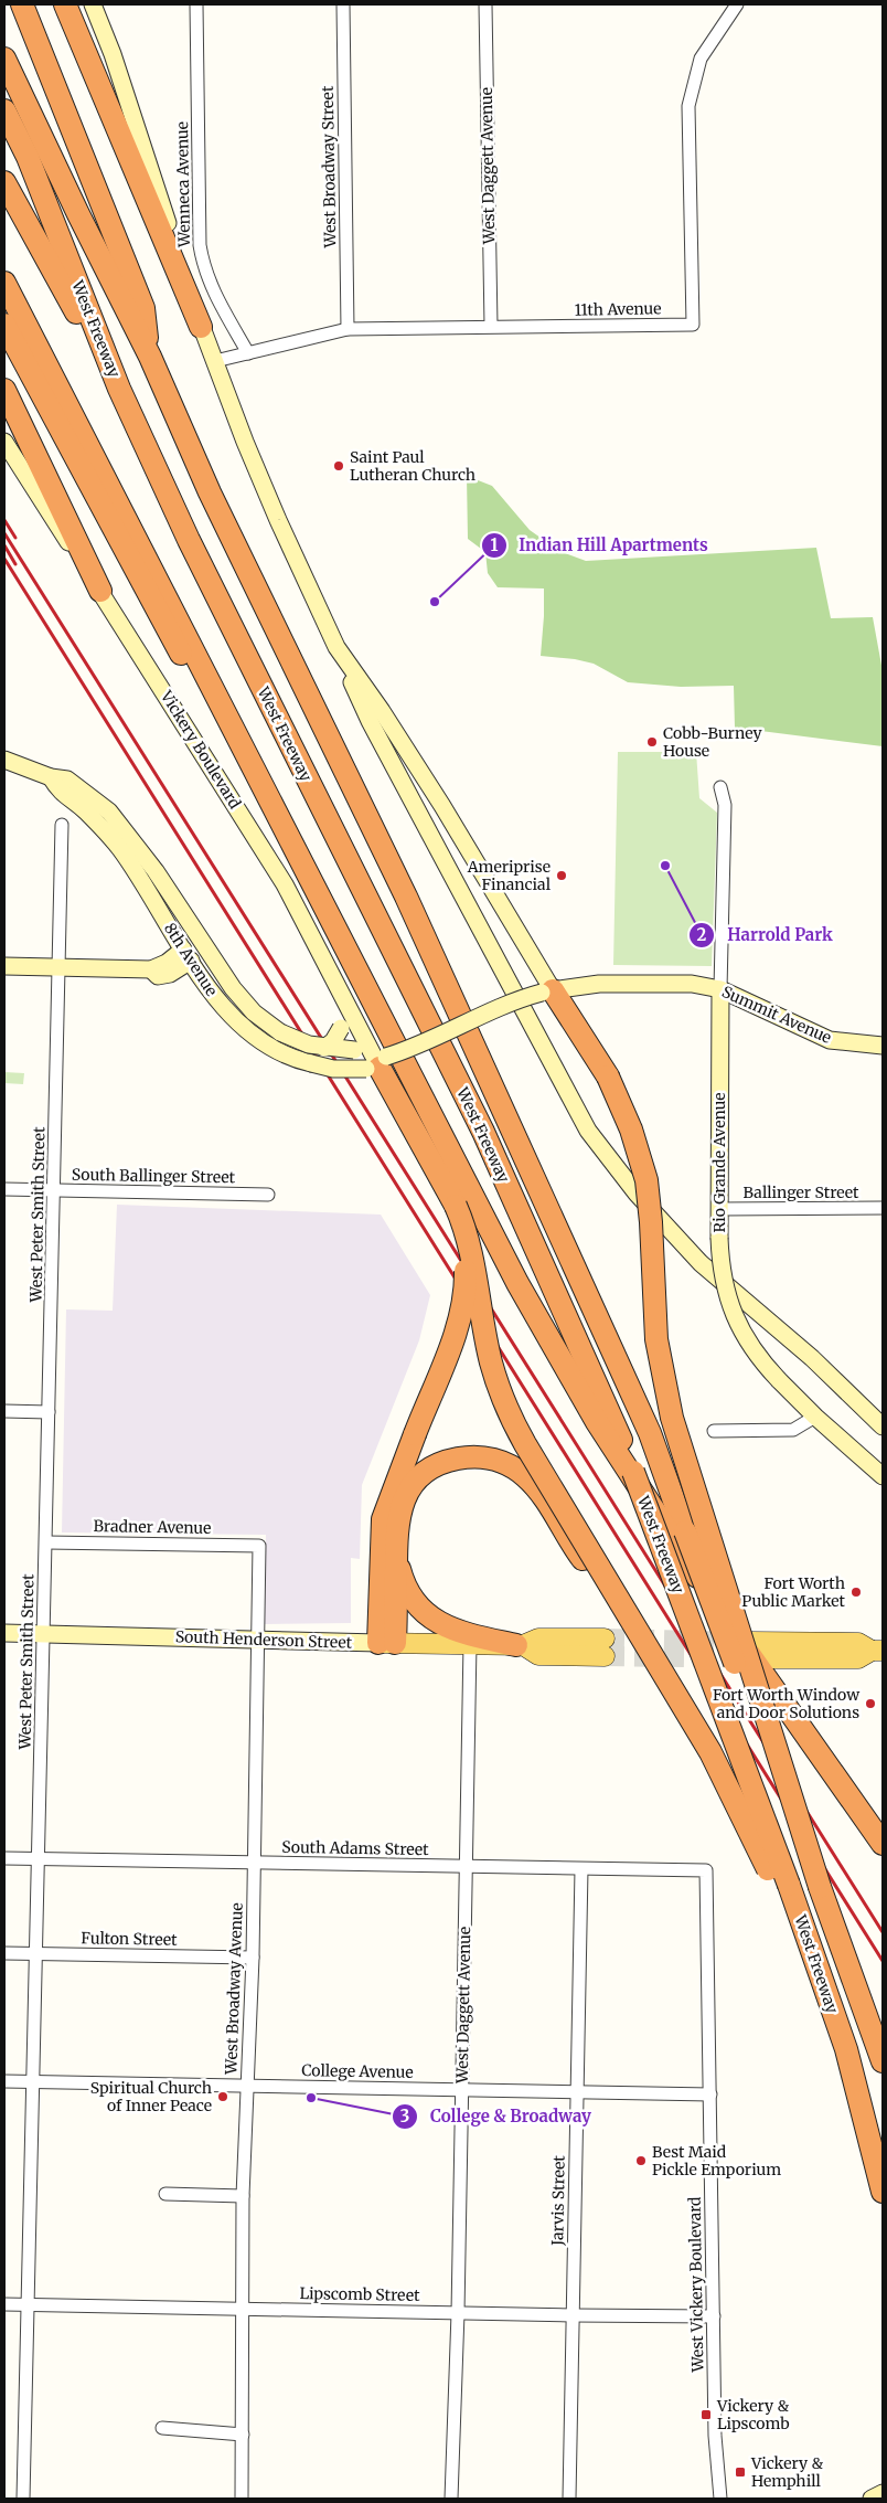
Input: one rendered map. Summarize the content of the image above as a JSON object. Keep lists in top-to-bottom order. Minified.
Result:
{"streets":{"highway":["West Freeway"],"main road":["Vickery Boulevard","8th Avenue","Summit Avenue","Rio Grande Avenue","South Henderson Street"],"street":["West Daggett Avenue","West Broadway Street","Wenneca Avenue","11th Avenue","South Ballinger Street","Ballinger Street","West Peter Smith Street","Bradner Avenue","South Adams Street","Fulton Street","West Broadway Avenue","College Avenue","Jarvis Street","West Vickery Boulevard","Lipscomb Street"]},"crossings":[["West Daggett Avenue","11th Avenue"],["West Daggett Avenue","South Henderson Street"],["West Daggett Avenue","South Adams Street"],["West Daggett Avenue","College Avenue"],["West Daggett Avenue","Lipscomb Street"],["West Broadway Street","11th Avenue"],["Wenneca Avenue","11th Avenue"],["Vickery Boulevard","8th Avenue"],["Vickery Boulevard","Summit Avenue"],["8th Avenue","Summit Avenue"],["Summit Avenue","Rio Grande Avenue"],["Rio Grande Avenue","Ballinger Street"],["South Ballinger Street","West Peter Smith Street"],["West Peter Smith Street","Bradner Avenue"],["West Peter Smith Street","South Henderson Street"],["West Peter Smith Street","South Adams Street"],["West Peter Smith Street","Fulton Street"],["West Peter Smith Street","College Avenue"],["West Peter Smith Street","Lipscomb Street"],["Bradner Avenue","West Broadway Avenue"],["South Henderson Street","West Broadway Avenue"],["South Adams Street","West Broadway Avenue"],["South Adams Street","Jarvis Street"],["South Adams Street","West Vickery Boulevard"],["Fulton Street","West Broadway Avenue"],["West Broadway Avenue","College Avenue"],["West Broadway Avenue","Lipscomb Street"],["College Avenue","Jarvis Street"],["College Avenue","West Vickery Boulevard"],["Jarvis Street","Lipscomb Street"],["West Vickery Boulevard","Lipscomb Street"]],"places":{"other":["Saint Paul Lutheran Church","Indian Hill Apartments","Cobb-Burney House","Harrold Park","Ameriprise Financial","Fort Worth Public Market","Fort Worth Window and Door Solutions","Spiritual Church of Inner Peace","College & Broadway","Best Maid Pickle Emporium"],"transit":["Vickery & Lipscomb","Vickery & Hemphill"]}}
